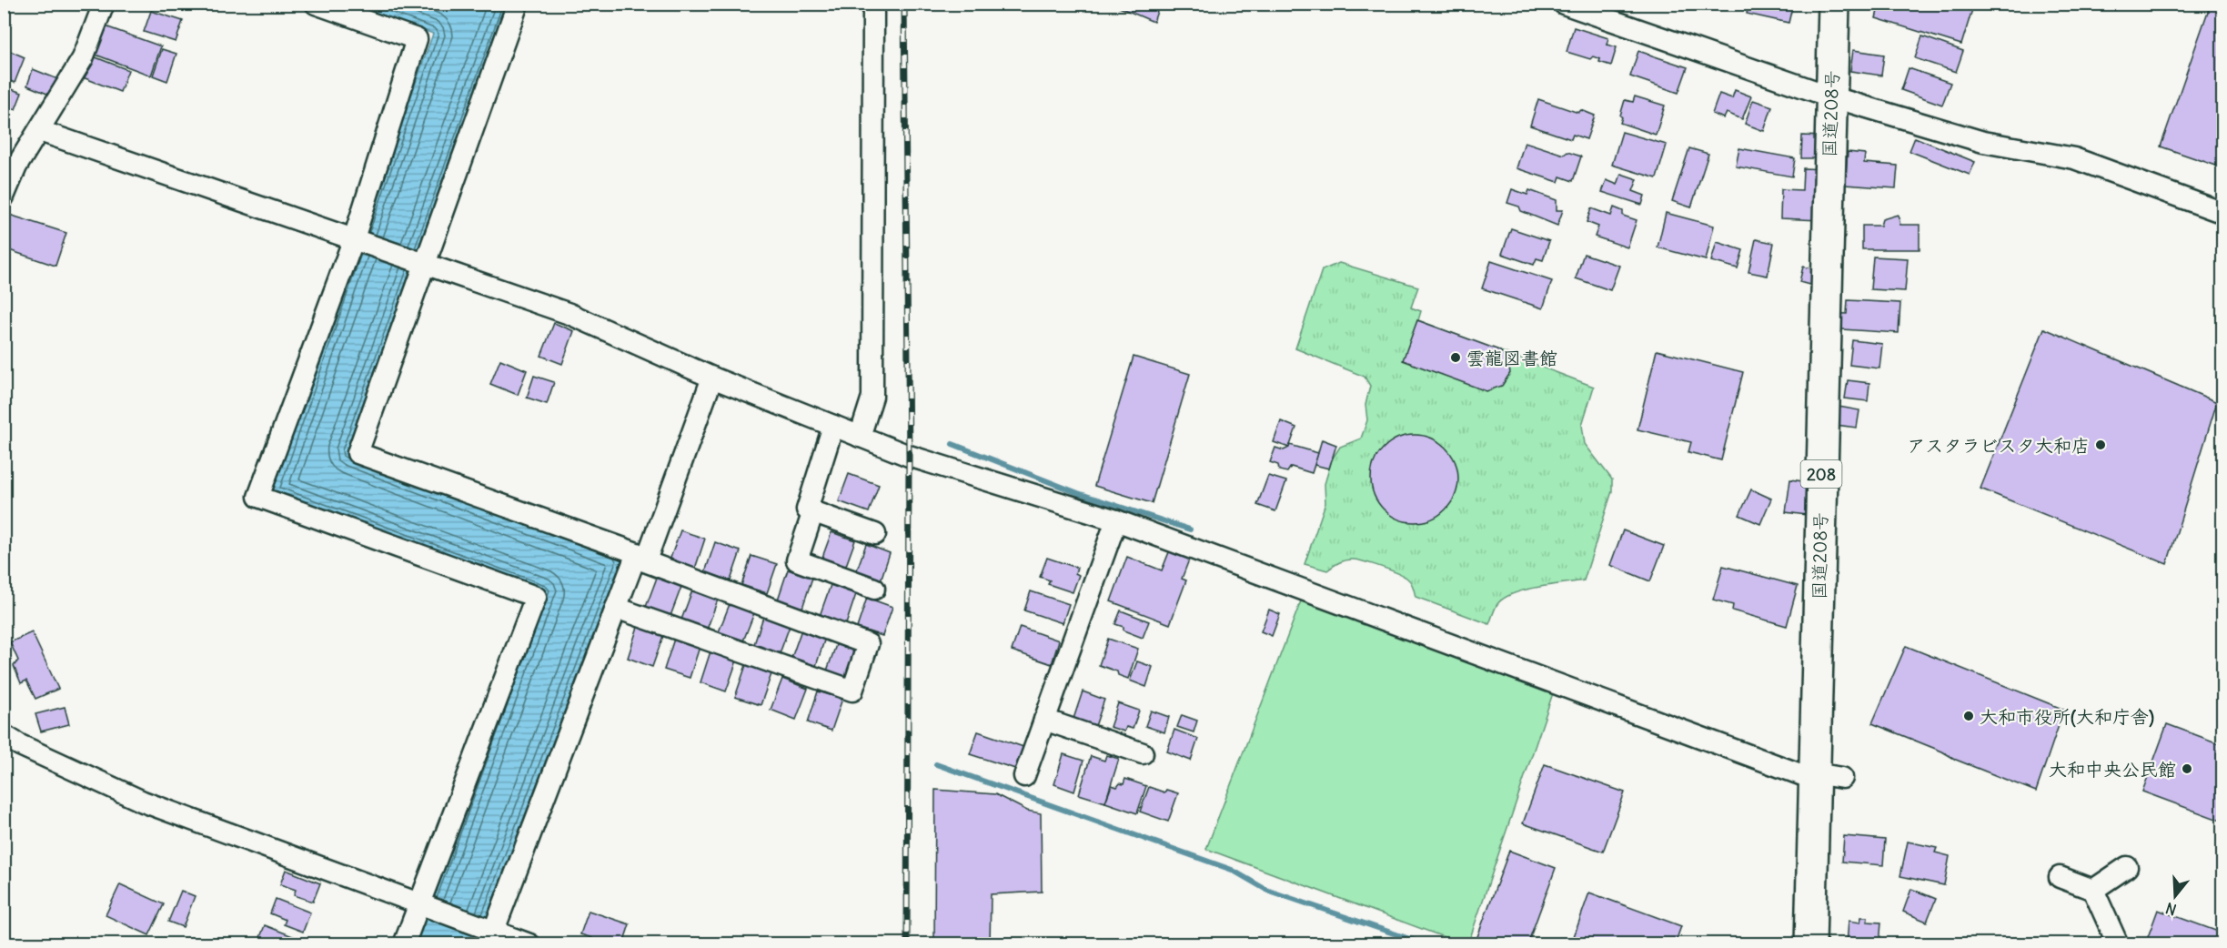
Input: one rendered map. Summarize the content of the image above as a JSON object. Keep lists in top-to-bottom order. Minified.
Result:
{"streets":{"highway":["国道208号","208"]},"places":["雲龍図書館","アスタラビスタ大和店","大和市役所(大和庁舎)","大和中央公民館"],"north":"bottom"}
